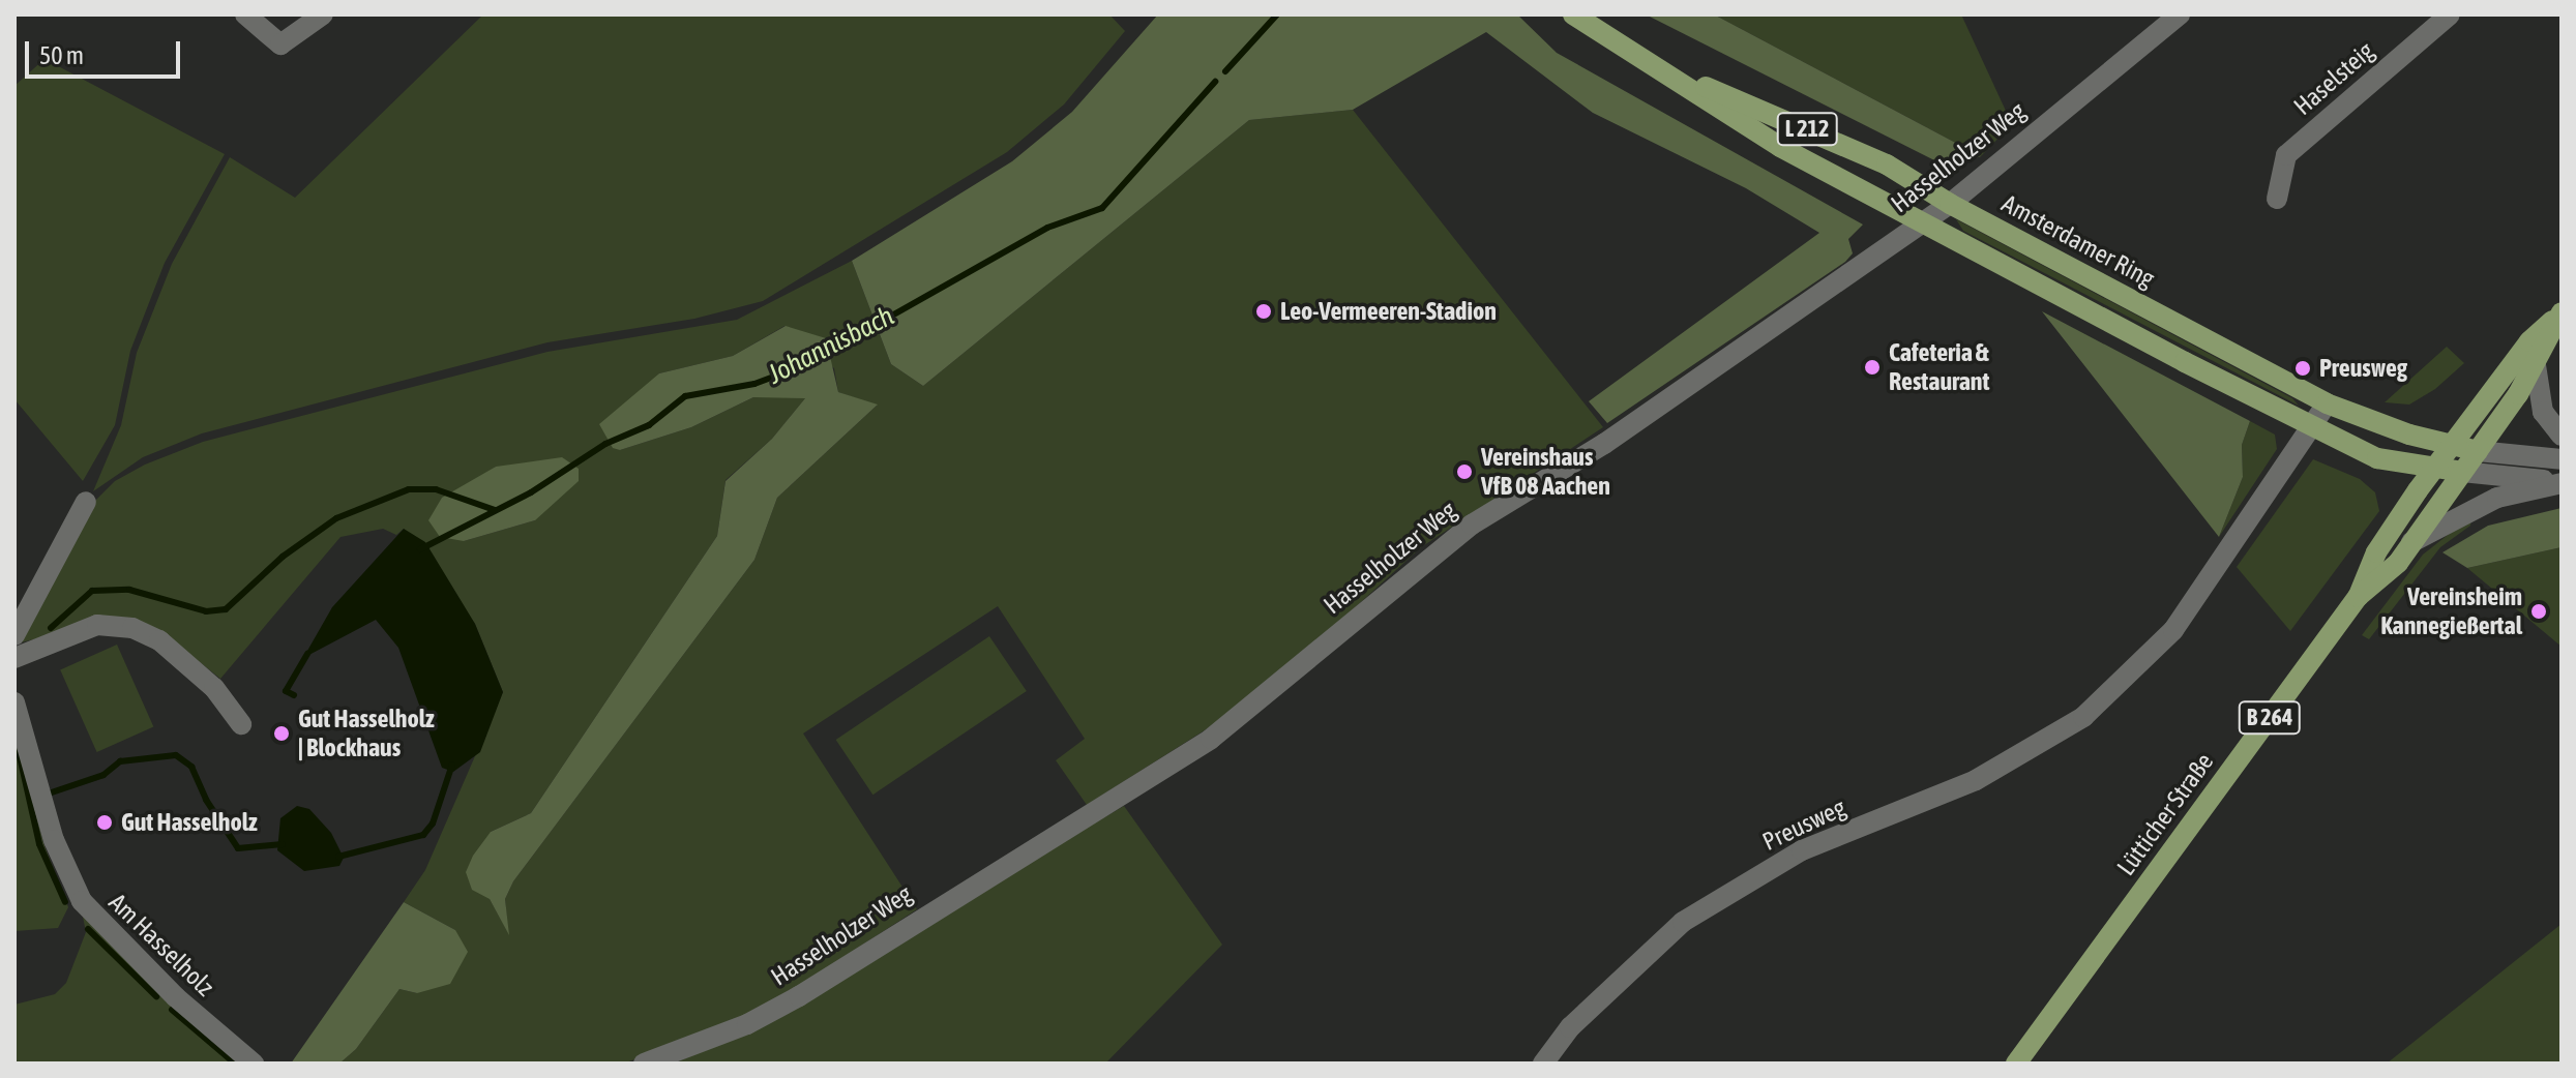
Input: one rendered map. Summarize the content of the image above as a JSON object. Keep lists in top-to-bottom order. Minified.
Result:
{"streets":{"main road":["L 212","Amsterdamer Ring","B 264","Lütticher Straße"],"street":["Haselsteig","Hasselholzer Weg","Preusweg","Am Hasselholz"]},"crossings":[["Hasselholzer Weg","Amsterdamer Ring"],["Amsterdamer Ring","Lütticher Straße"],["Amsterdamer Ring","Preusweg"]],"water":["Johannisbach"],"places":["Leo-Vermeeren-Stadion","Cafeteria & Restaurant","Preusweg","Vereinshaus VfB 08 Aachen","Vereinsheim Kannegießertal","Gut Hasselholz | Blockhaus","Gut Hasselholz"],"scale_bar":"50 m"}
